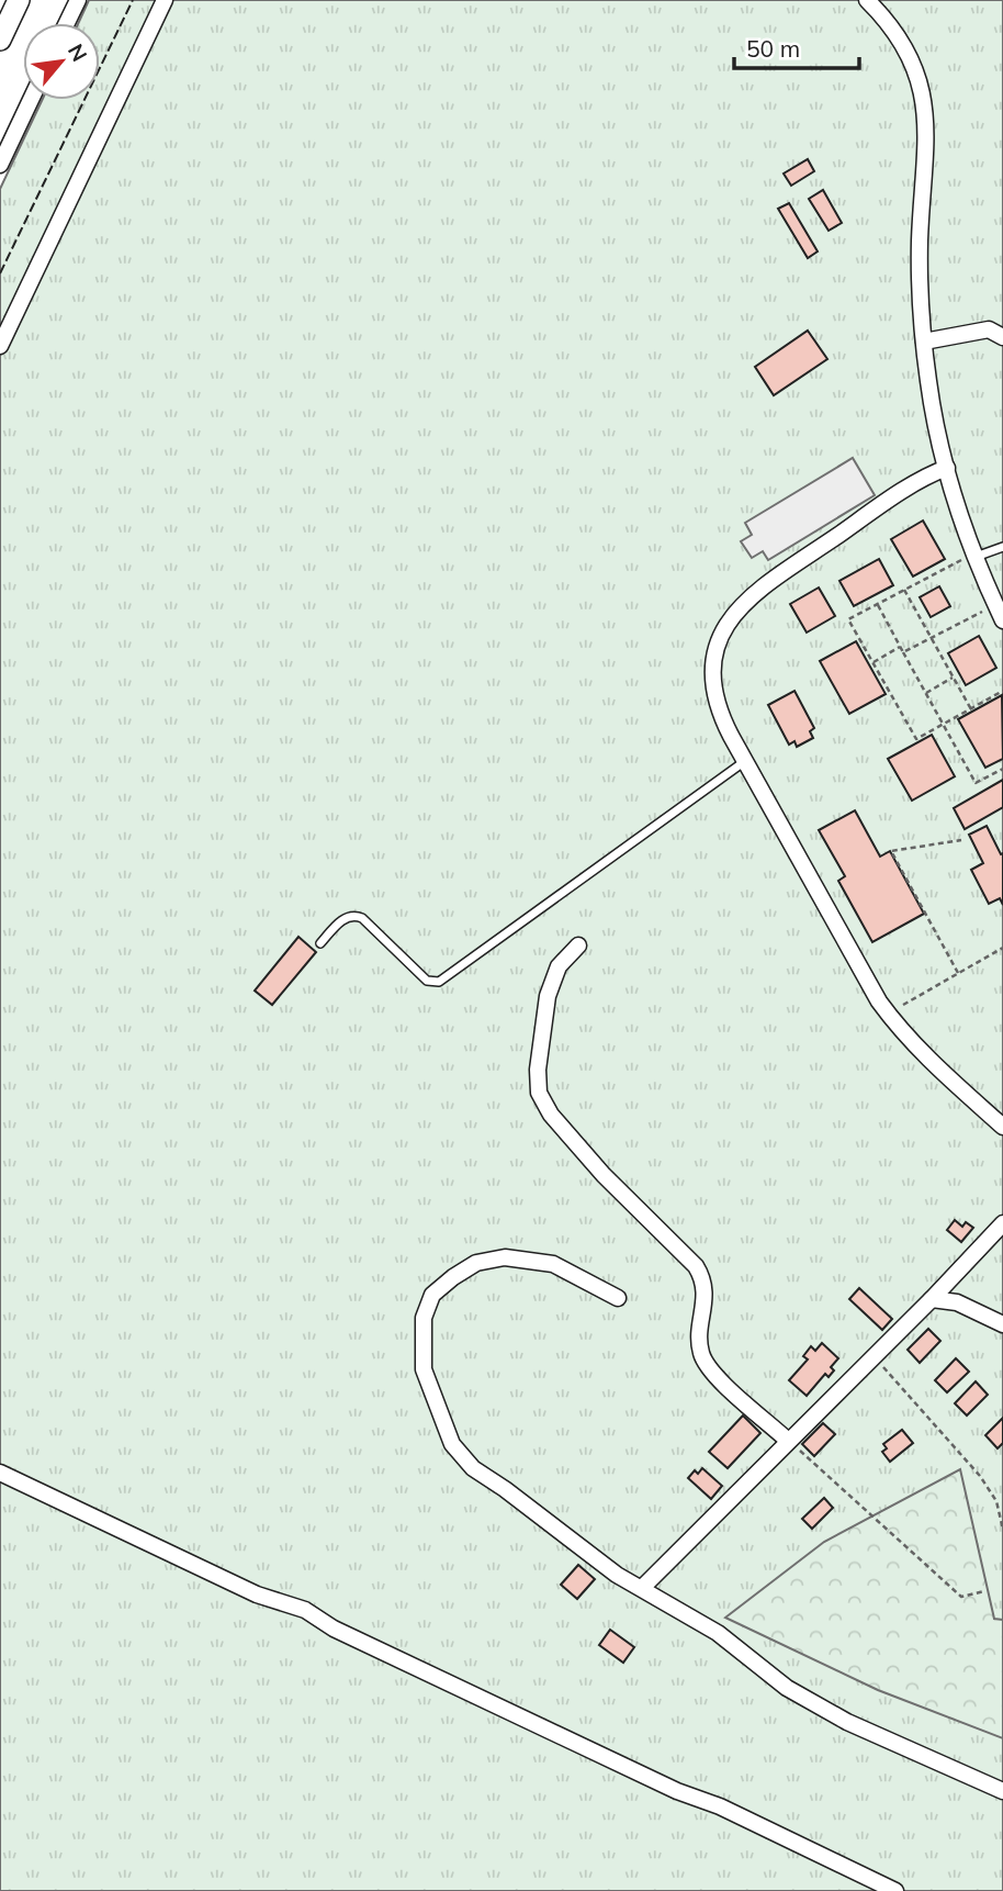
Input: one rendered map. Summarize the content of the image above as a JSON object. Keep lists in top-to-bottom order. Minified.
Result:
{"scale_bar":"50 m","north":"top right"}
